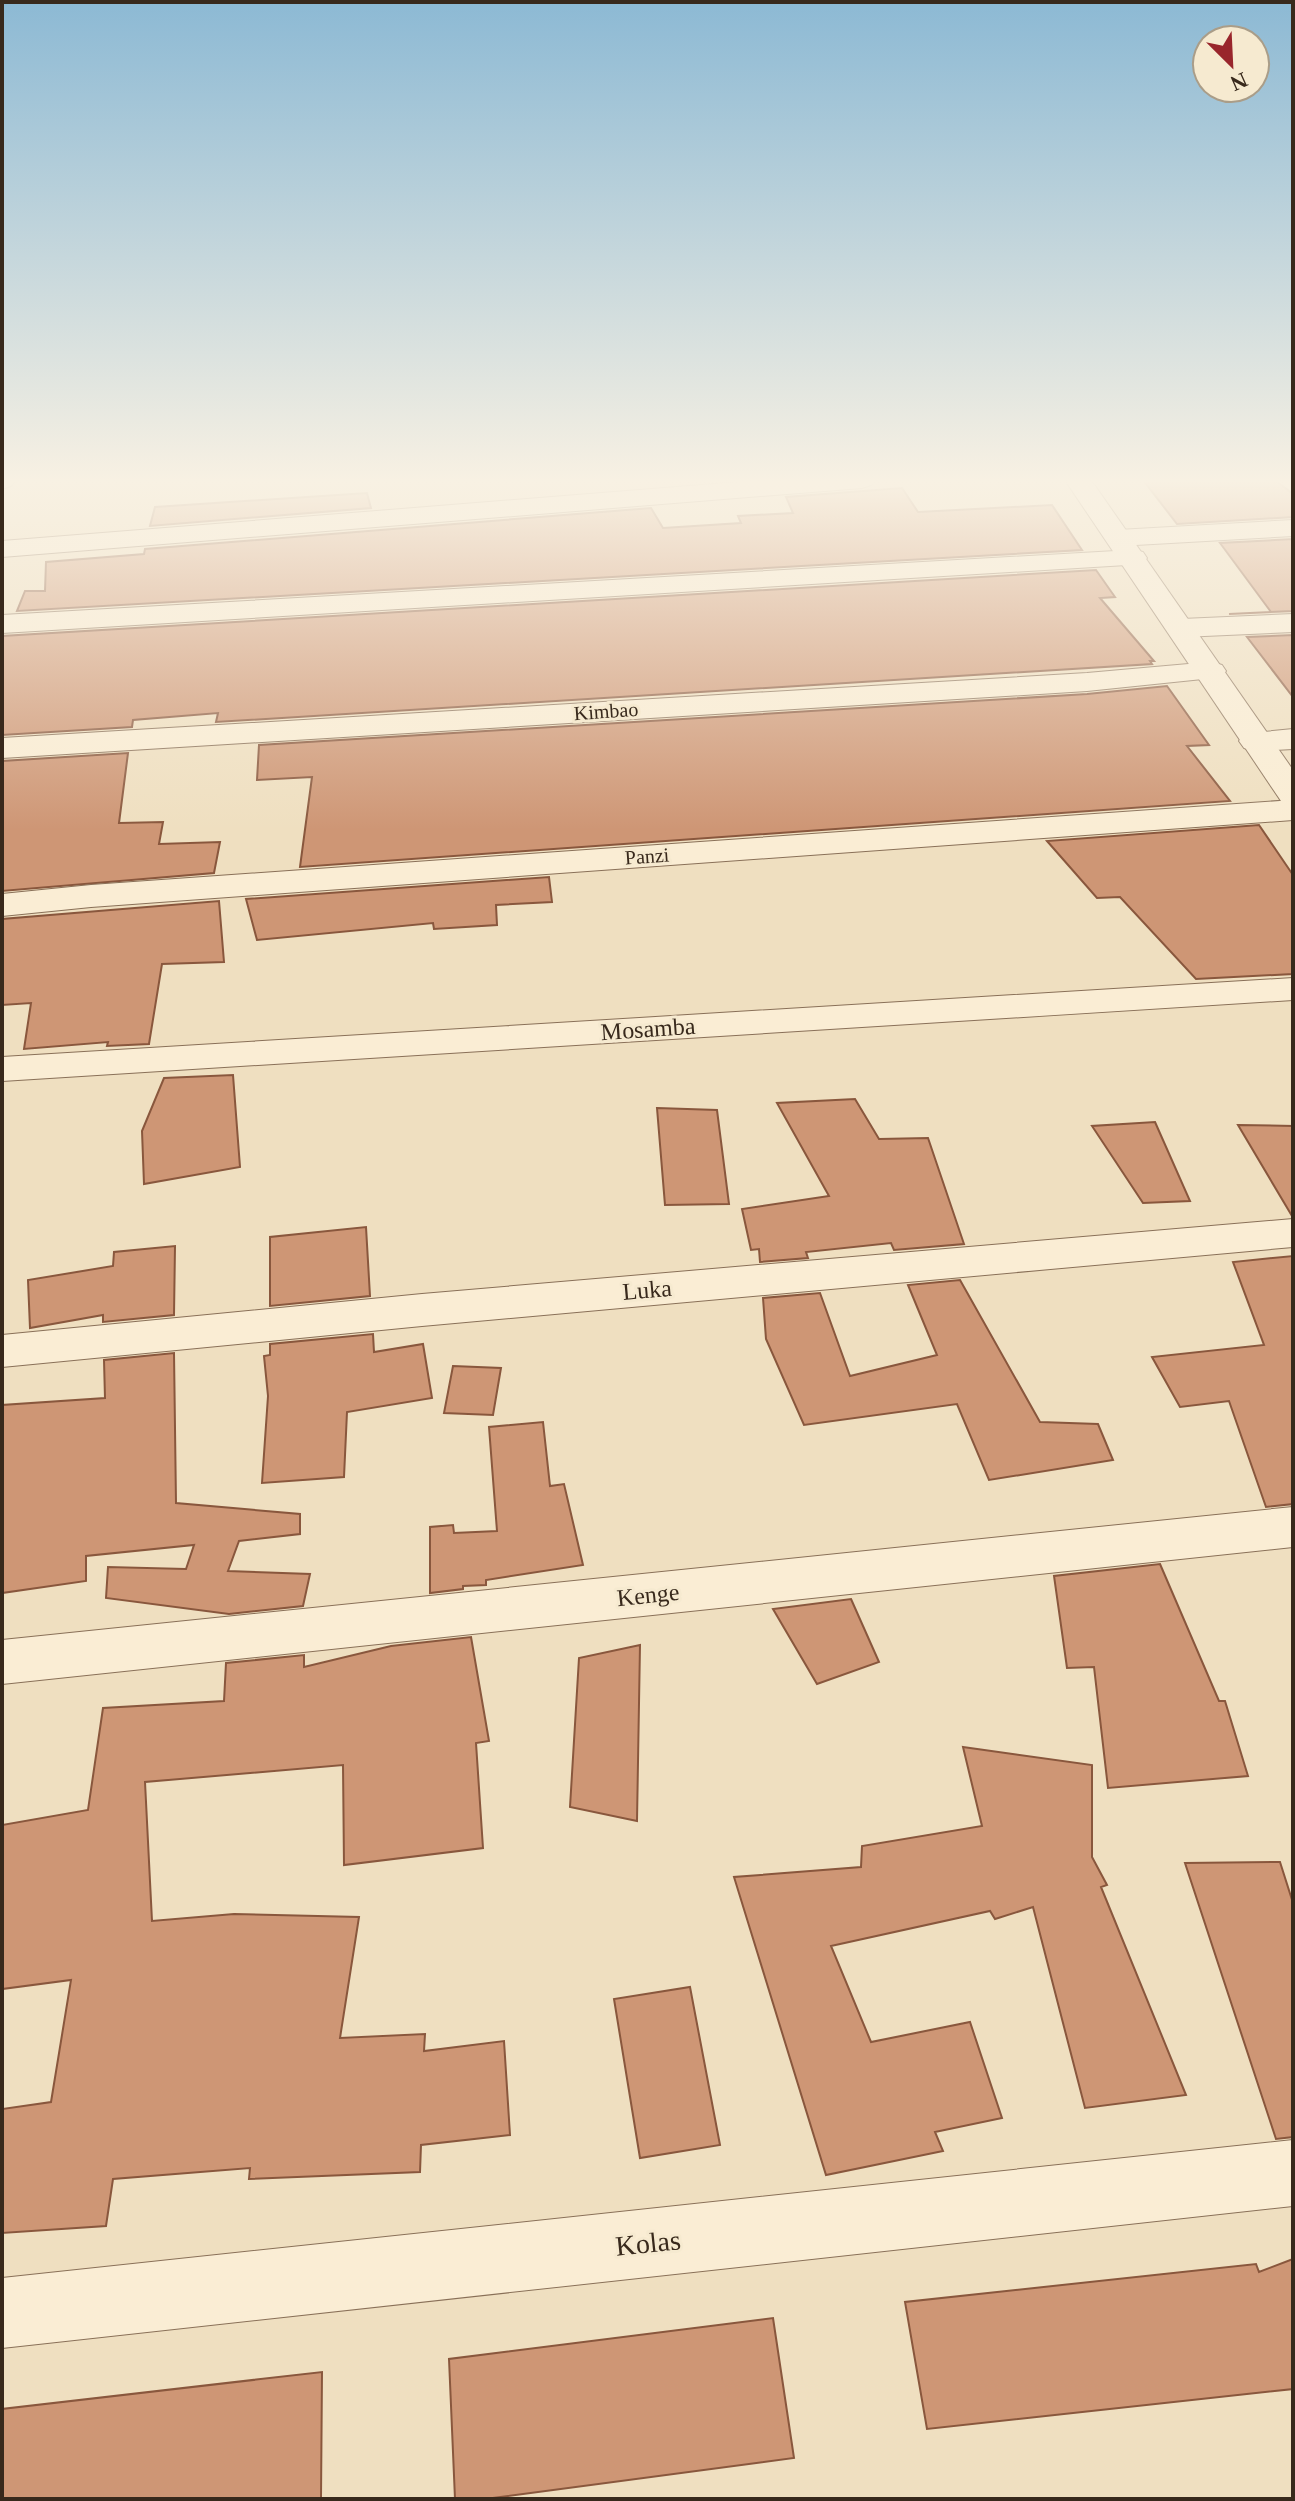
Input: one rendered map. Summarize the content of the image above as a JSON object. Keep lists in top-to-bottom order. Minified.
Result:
{"streets":{"street":["Kimbao","Panzi","Mosamba","Luka","Kenge","Kolas"]},"north":"bottom right"}
